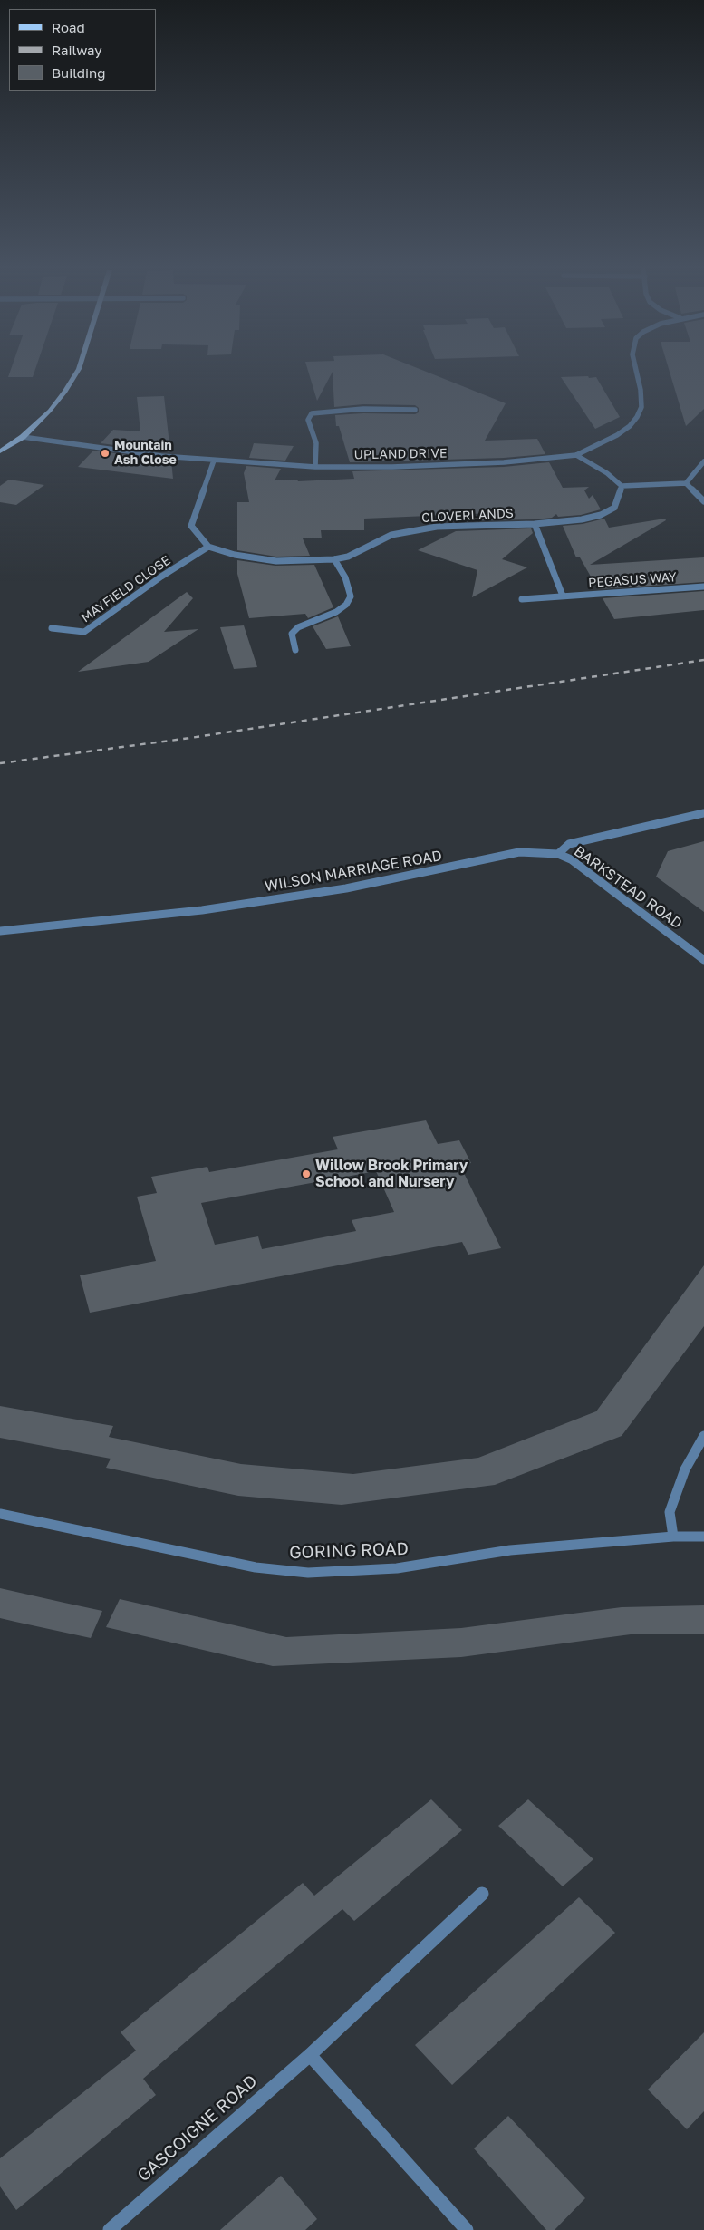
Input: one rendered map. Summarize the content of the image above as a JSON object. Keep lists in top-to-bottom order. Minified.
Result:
{"streets":{"street":["UPLAND DRIVE","CLOVERLANDS","PEGASUS WAY","MAYFIELD CLOSE","WILSON MARRIAGE ROAD","BARKSTEAD ROAD","GORING ROAD","GASCOIGNE ROAD"]},"crossings":[["CLOVERLANDS","MAYFIELD CLOSE"],["WILSON MARRIAGE ROAD","BARKSTEAD ROAD"]],"places":["Mountain Ash Close","Willow Brook Primary School and Nursery"],"legend":["Road","Railway","Building"]}
